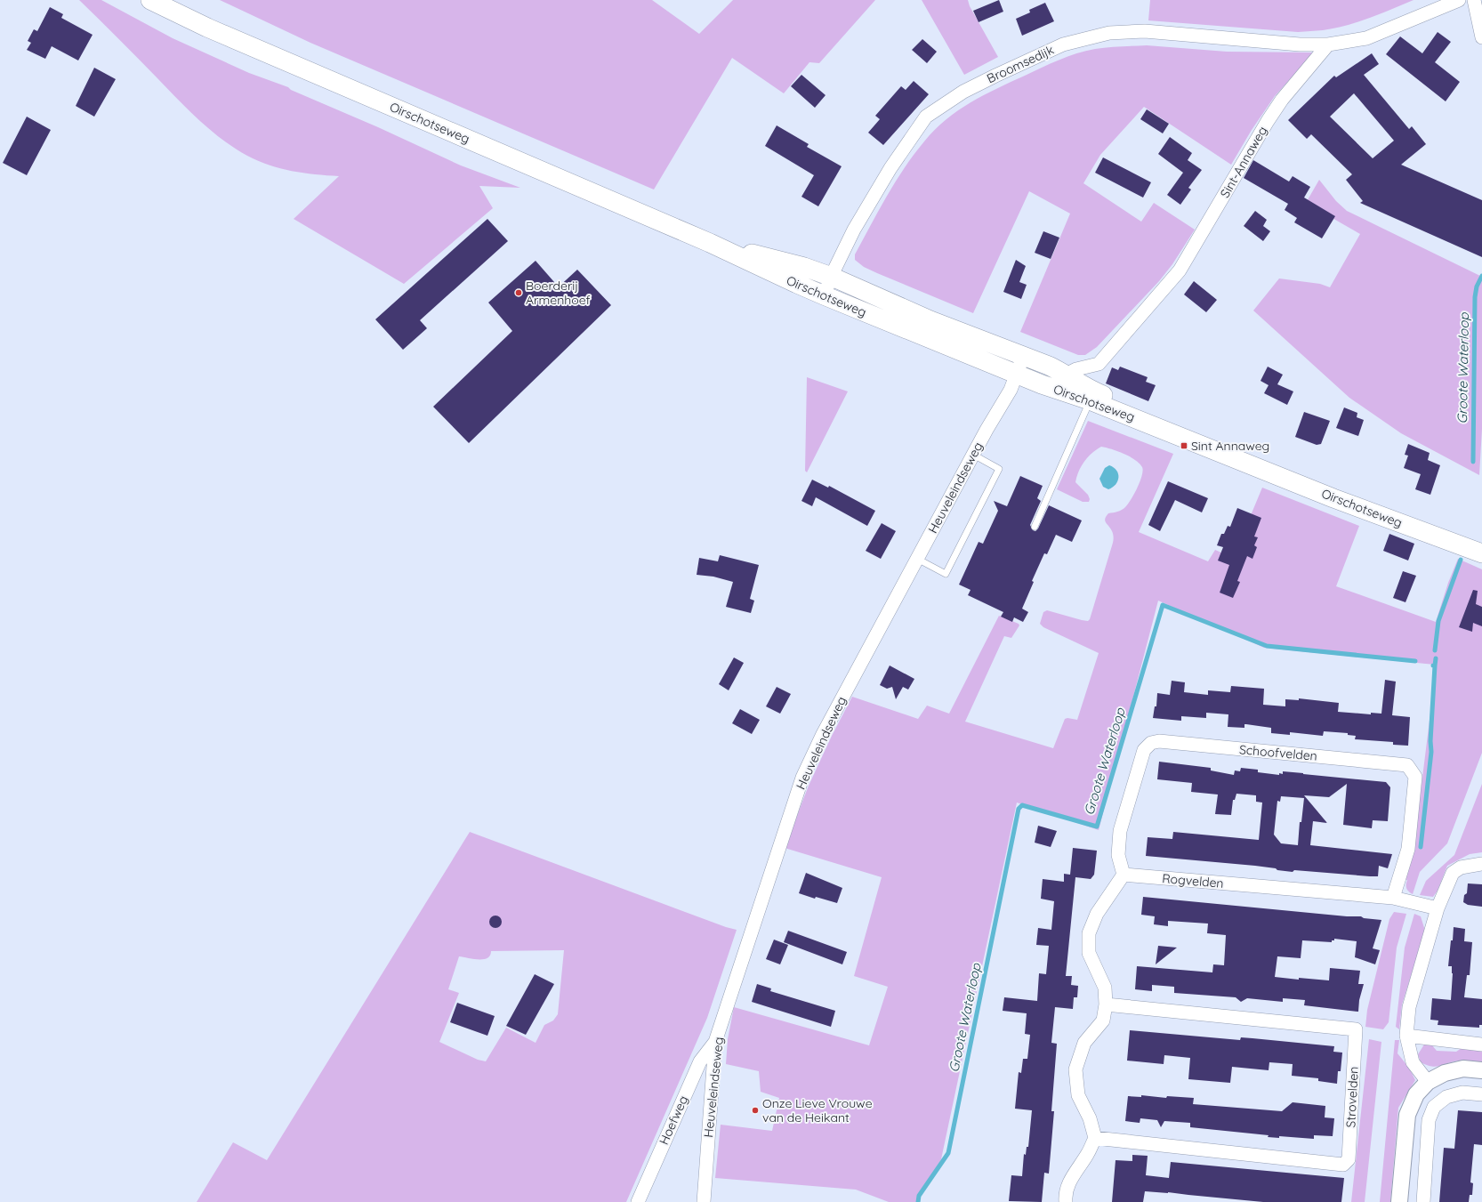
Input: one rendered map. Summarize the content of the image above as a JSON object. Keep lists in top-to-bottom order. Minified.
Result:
{"streets":{"main road":["Oirschotseweg"],"street":["Broomsedijk","Sint-Annaweg","Heuveleindseweg","Schoofvelden","Rogvelden","Strovelden","Hoefweg"]},"crossings":[["Broomsedijk","Oirschotseweg"],["Broomsedijk","Sint-Annaweg"],["Oirschotseweg","Sint-Annaweg"],["Oirschotseweg","Heuveleindseweg"],["Heuveleindseweg","Hoefweg"],["Schoofvelden","Rogvelden"]],"water":["Groote Waterloop"],"places":{"other":["Boerderij Armenhoef","Onze Lieve Vrouwe van de Heikant"],"transit":["Sint Annaweg"]}}
